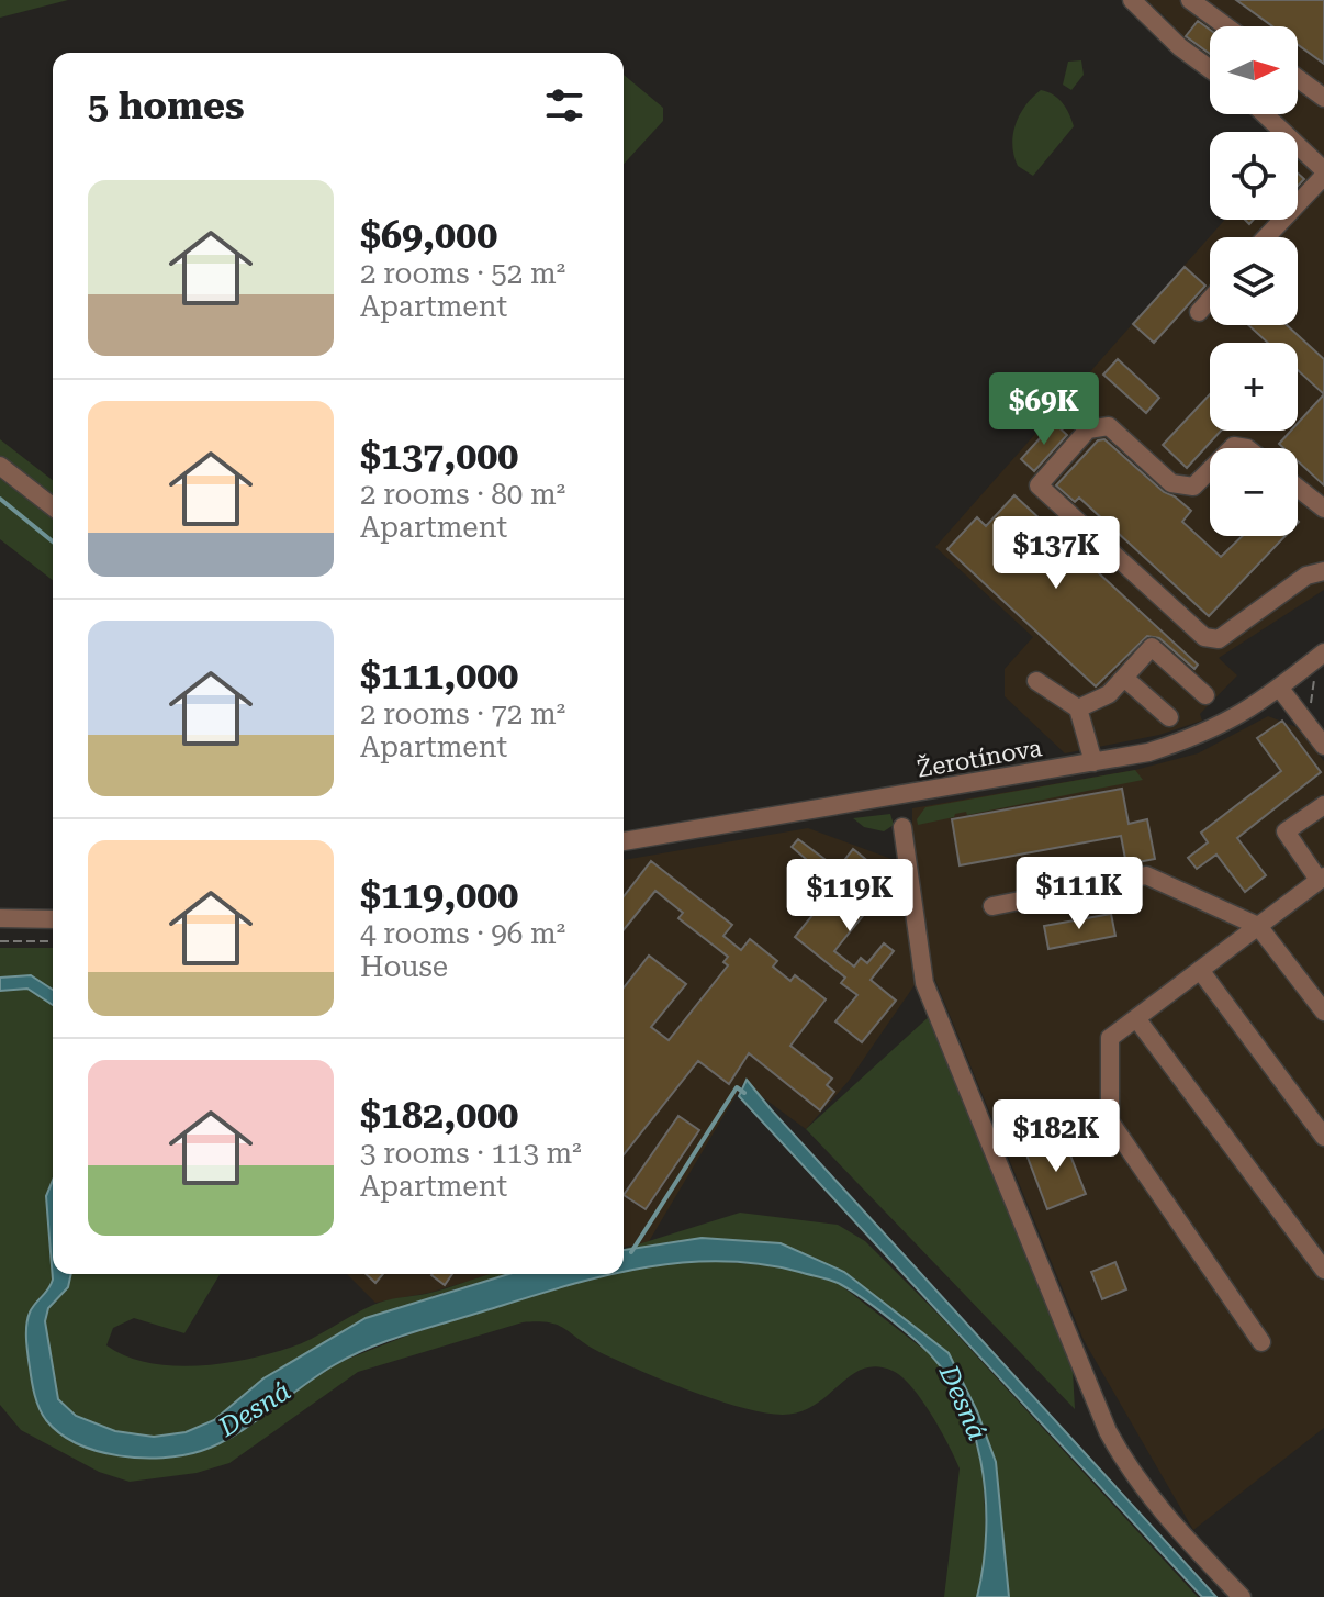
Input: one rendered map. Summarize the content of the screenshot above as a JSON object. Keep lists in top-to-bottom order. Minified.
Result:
{"streets":{"street":["Žerotínova"]},"water":["Desná"],"north":"right","page":{"map_buttons":["+","−"],"heading":"5 homes","list":[{"name":"$69,000","note":"2 rooms · 52 m² · Apartment"},{"name":"$137,000","note":"2 rooms · 80 m² · Apartment"},{"name":"$111,000","note":"2 rooms · 72 m² · Apartment"},{"name":"$119,000","note":"4 rooms · 96 m² · House"},{"name":"$182,000","note":"3 rooms · 113 m² · Apartment"}],"price":["$69K","$137K","$111K","$119K","$182K"]}}
